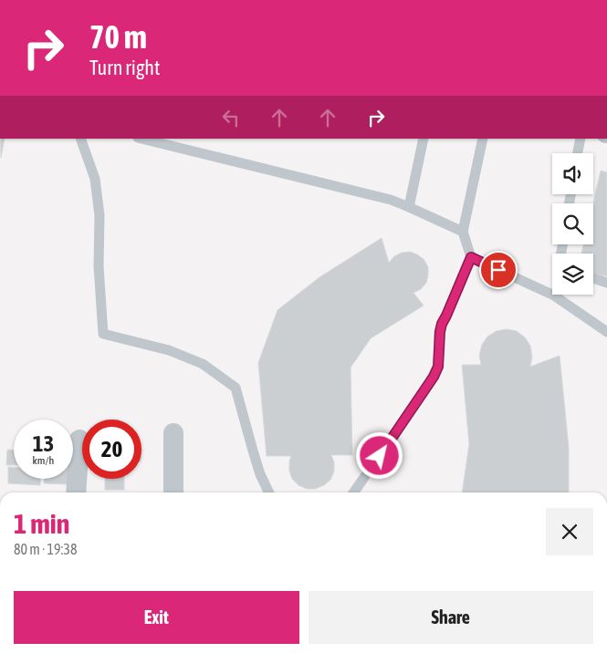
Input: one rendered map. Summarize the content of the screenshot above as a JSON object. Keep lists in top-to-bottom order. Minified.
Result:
{"page":{"turn":["70 m","Turn right"],"speed":"13 km/h","limit":"20","heading":["1 min","80 m · 19:38"],"buttons":["Exit","Share"]}}
